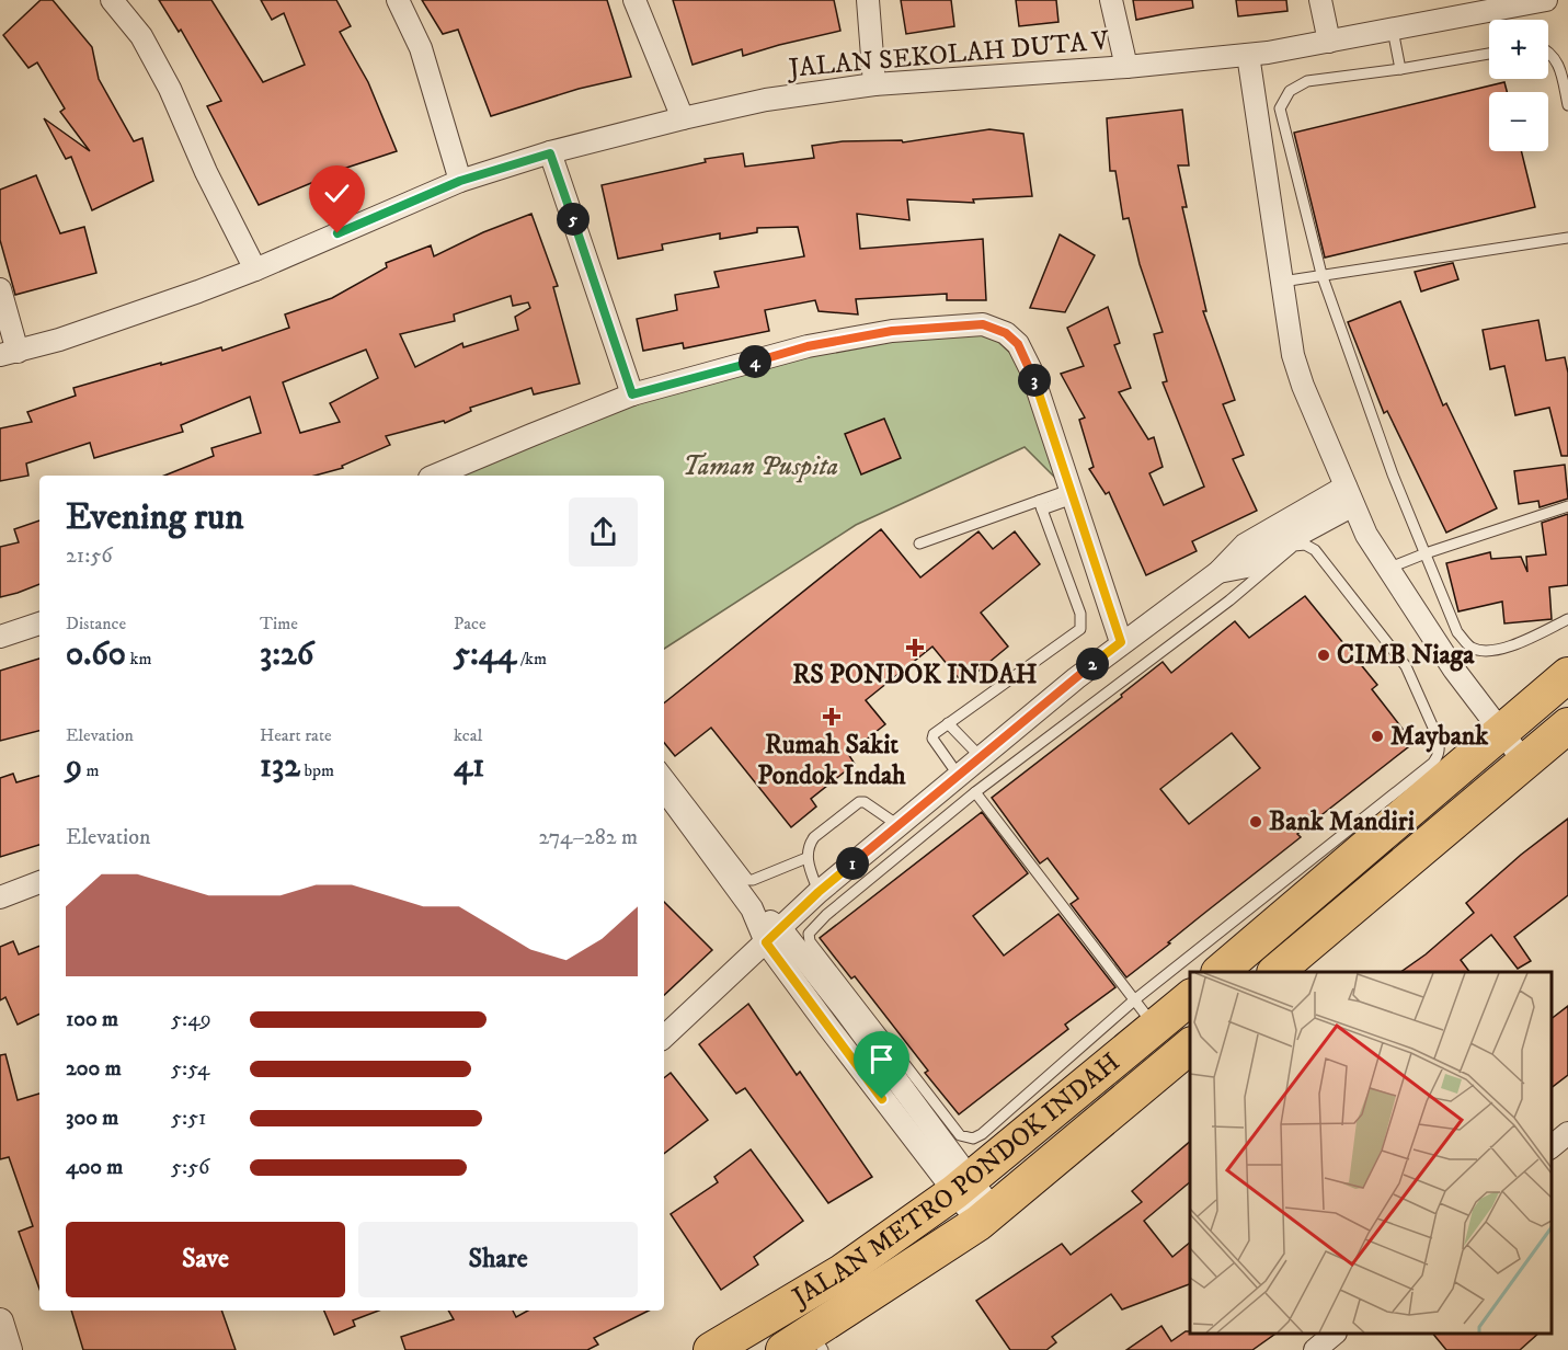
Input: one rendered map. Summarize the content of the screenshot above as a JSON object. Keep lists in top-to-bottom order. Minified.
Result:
{"streets":{"highway":["JALAN METRO PONDOK INDAH"],"street":["JALAN SEKOLAH DUTA V"]},"parks":["Taman Puspita"],"places":{"health":["RS PONDOK INDAH","Rumah Sakit Pondok Indah"],"other":["CIMB Niaga","Maybank","Bank Mandiri"]},"page":{"map_buttons":["+","−"],"pins":["5","4","3","2","1"],"heading":["Evening run","21:56"],"stats":[["Distance","0.60 km"],["Time","3:26"],["Pace","5:44 /km"],["Elevation","9 m"],["Heart rate","132 bpm"],["kcal","41"]],"chart":["Elevation","274–282 m"],"list":[{"name":"100 m","note":"5:49"},{"name":"200 m","note":"5:54"},{"name":"300 m","note":"5:51"},{"name":"400 m","note":"5:56"}],"buttons":["Save","Share"]}}
